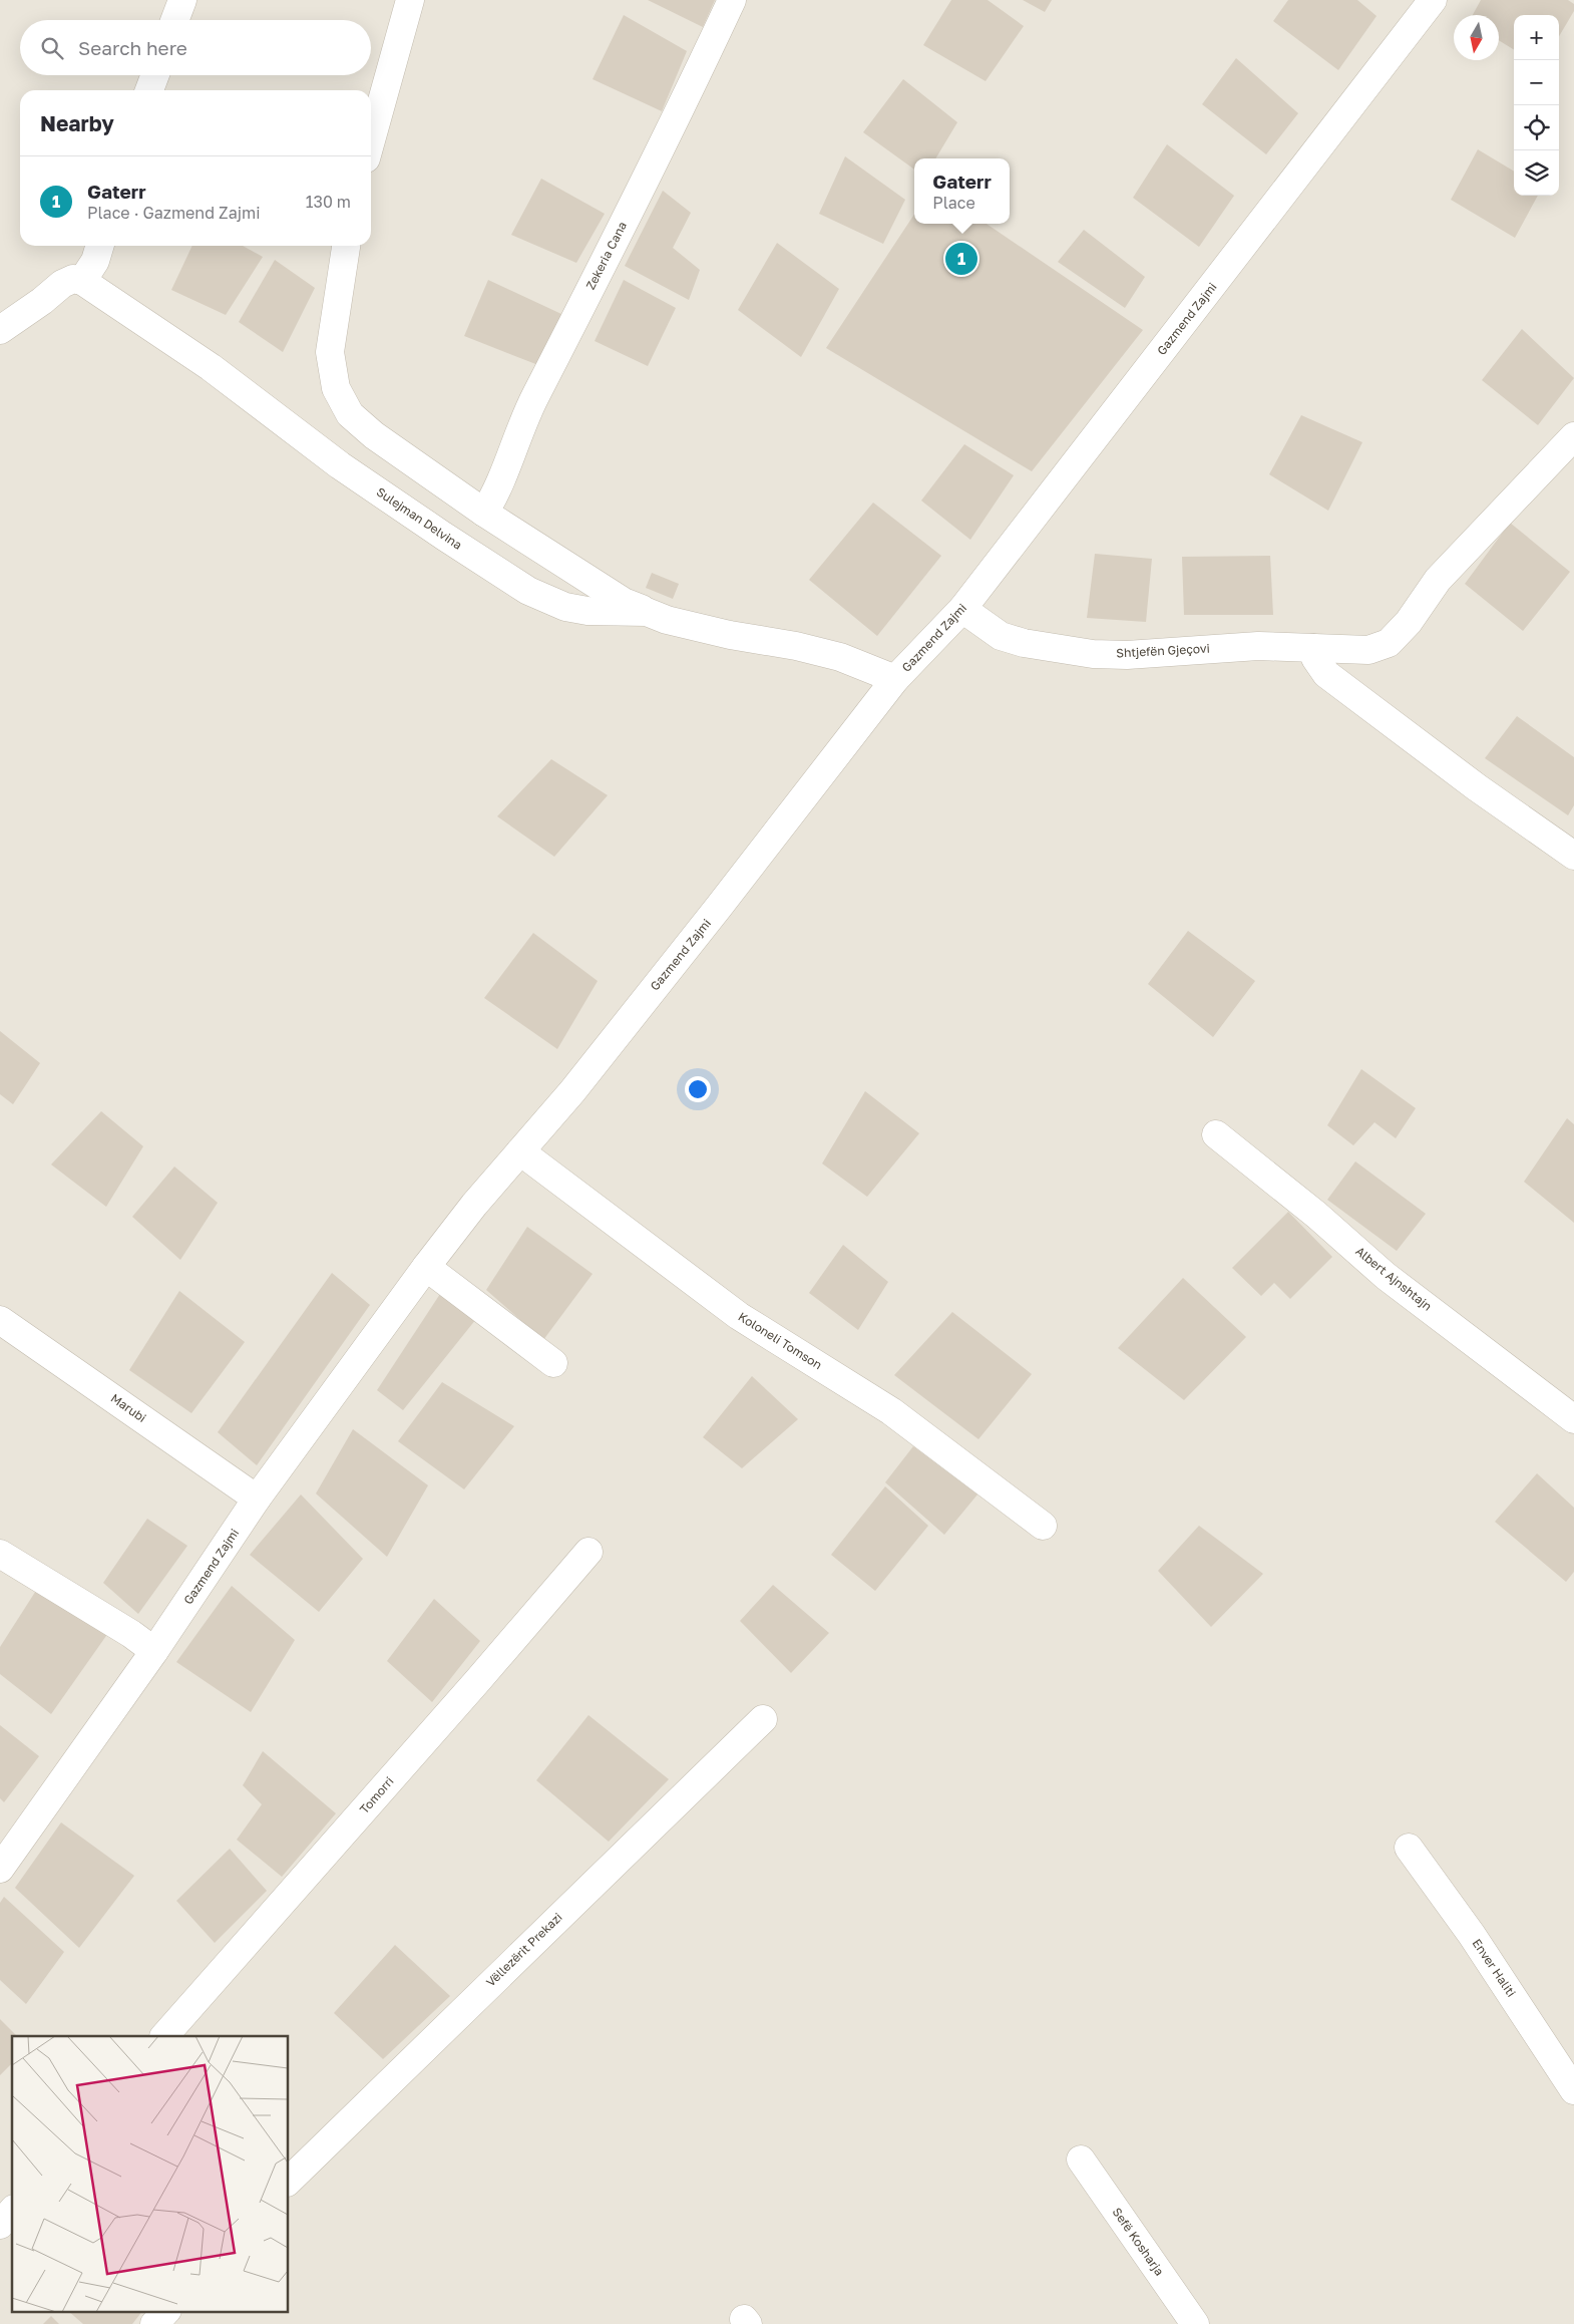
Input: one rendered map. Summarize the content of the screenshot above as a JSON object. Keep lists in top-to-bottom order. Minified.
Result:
{"streets":{"street":["Zekeria Cana","Gazmend Zajmi","Sulejman Delvina","Shtjefën Gjeçovi","Albert Ajnshtajn","Koloneli Tomson","Marubi","Tomorri","Vëllezërit Prekazi","Enver Haliti","Sefë Kosharja"]},"crossings":[["Gazmend Zajmi","Sulejman Delvina"],["Gazmend Zajmi","Shtjefën Gjeçovi"],["Gazmend Zajmi","Koloneli Tomson"],["Gazmend Zajmi","Marubi"]],"north":"bottom","page":{"map_buttons":["+","−"],"search":"Search here","heading":"Nearby","list":[{"mark":"1","name":"Gaterr","note":"Place · Gazmend Zajmi","value":"130 m"}],"popup":["Gaterr","Place"],"pins":"1"}}
